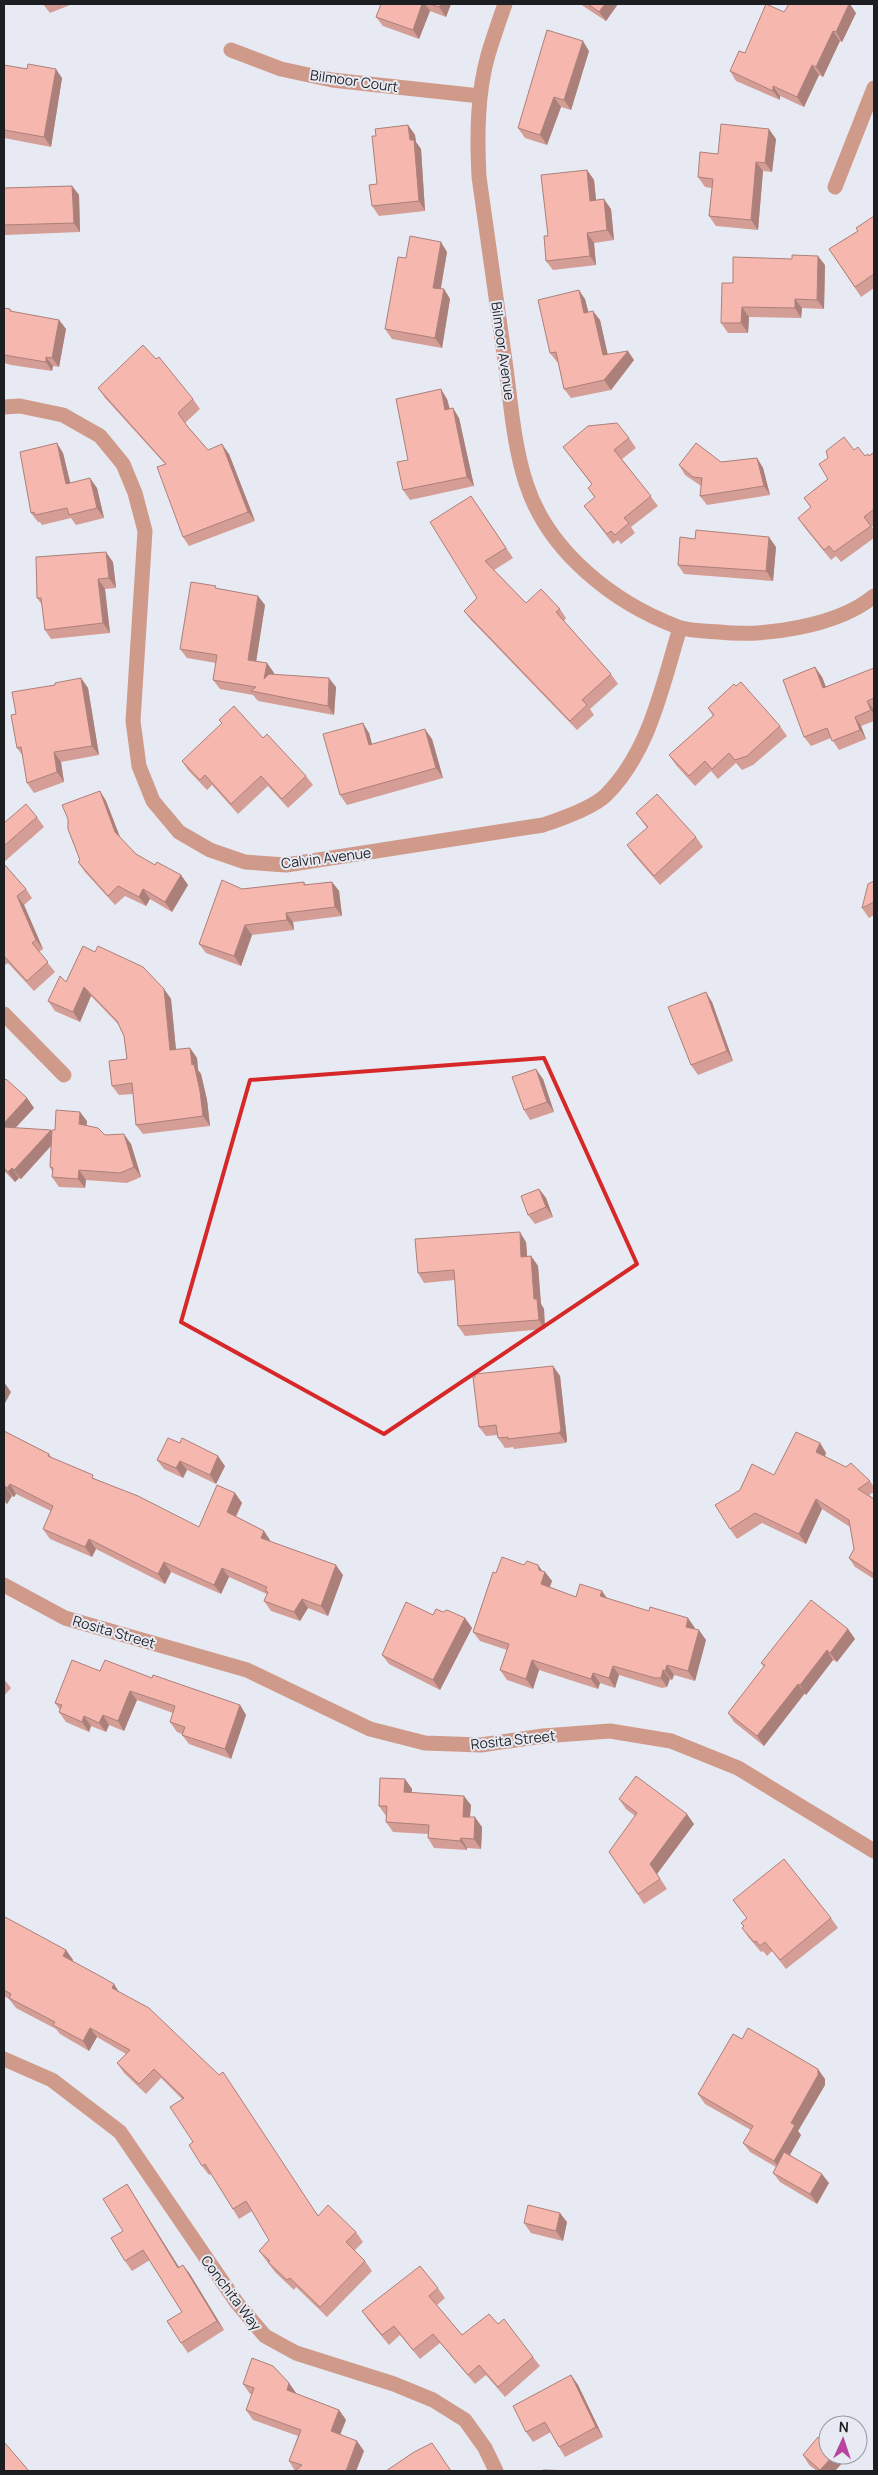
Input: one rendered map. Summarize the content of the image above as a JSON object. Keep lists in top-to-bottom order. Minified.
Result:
{"streets":{"street":["Bilmoor Court","Bilmoor Avenue","Calvin Avenue","Rosita Street","Conchita Way"]},"crossings":[["Bilmoor Court","Bilmoor Avenue"],["Bilmoor Avenue","Calvin Avenue"]],"north":"top"}
